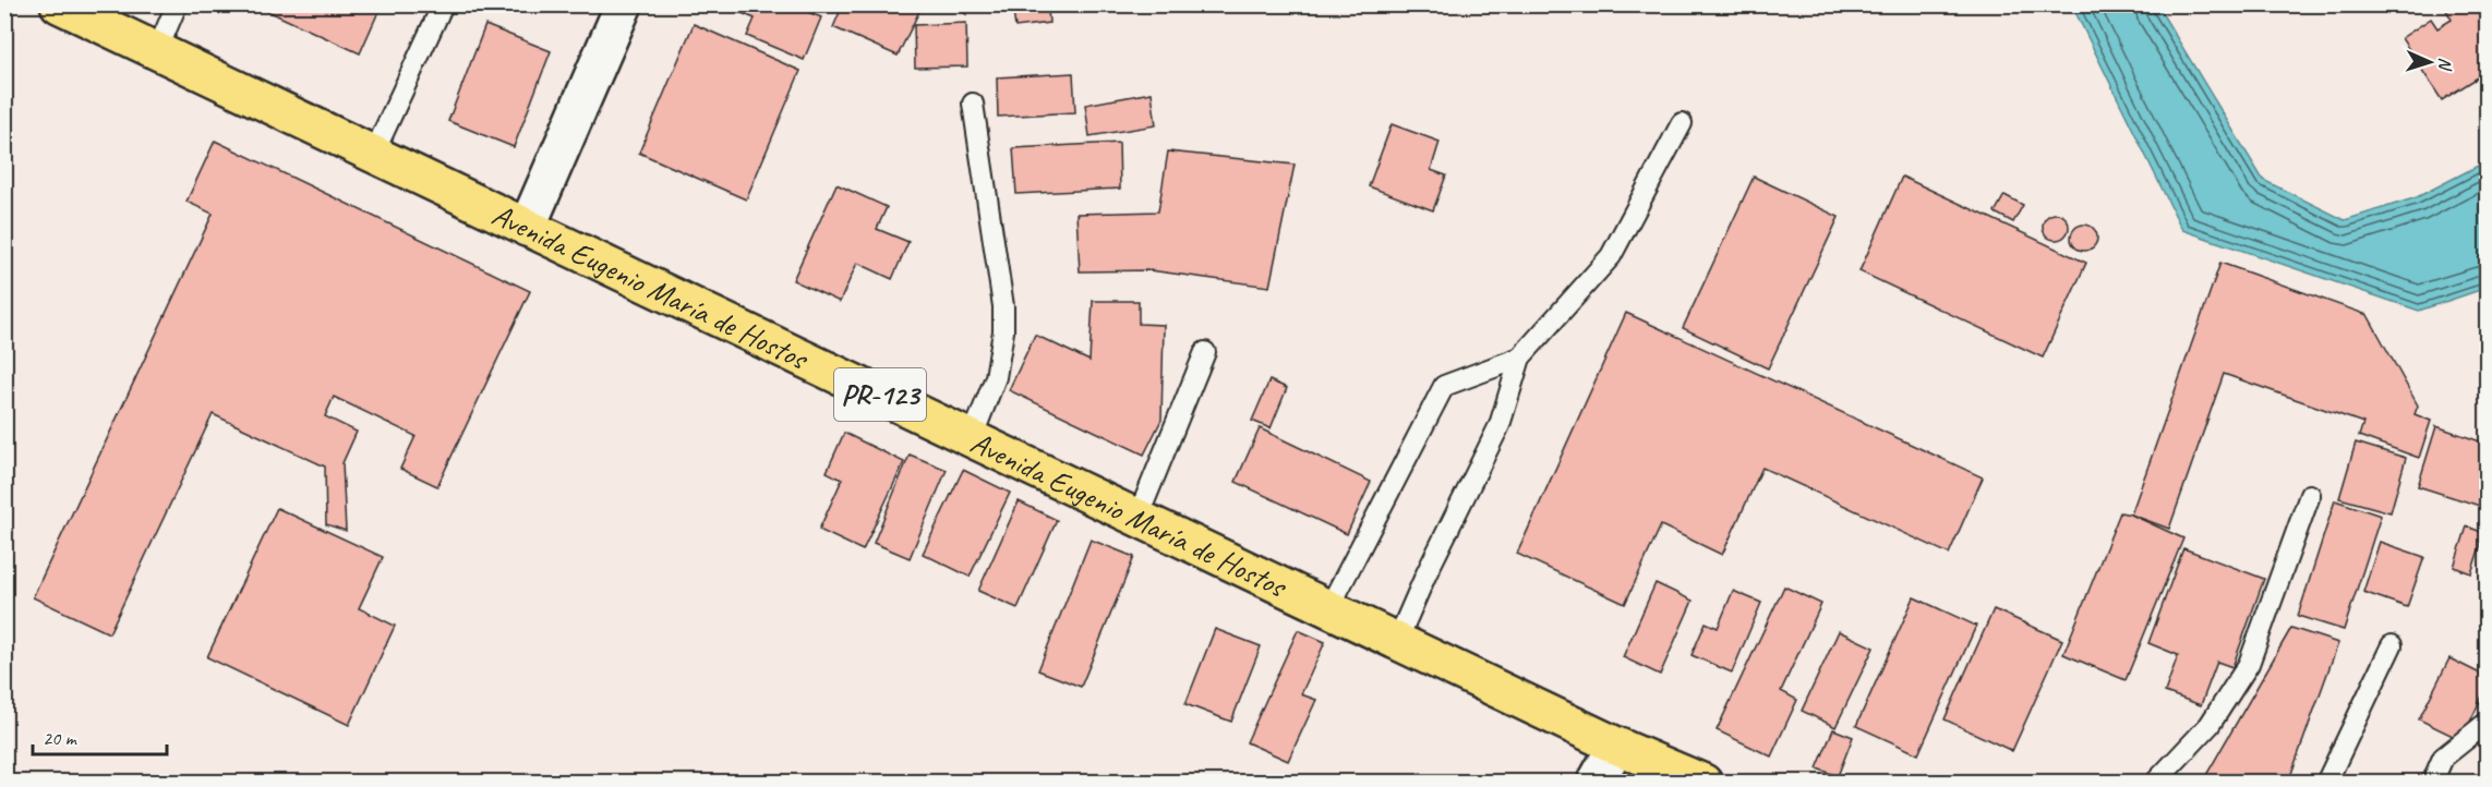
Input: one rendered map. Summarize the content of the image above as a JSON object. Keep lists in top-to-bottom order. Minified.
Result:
{"streets":{"main road":["Avenida Eugenio María de Hostos","PR-123"]},"scale_bar":"20 m","north":"right"}
